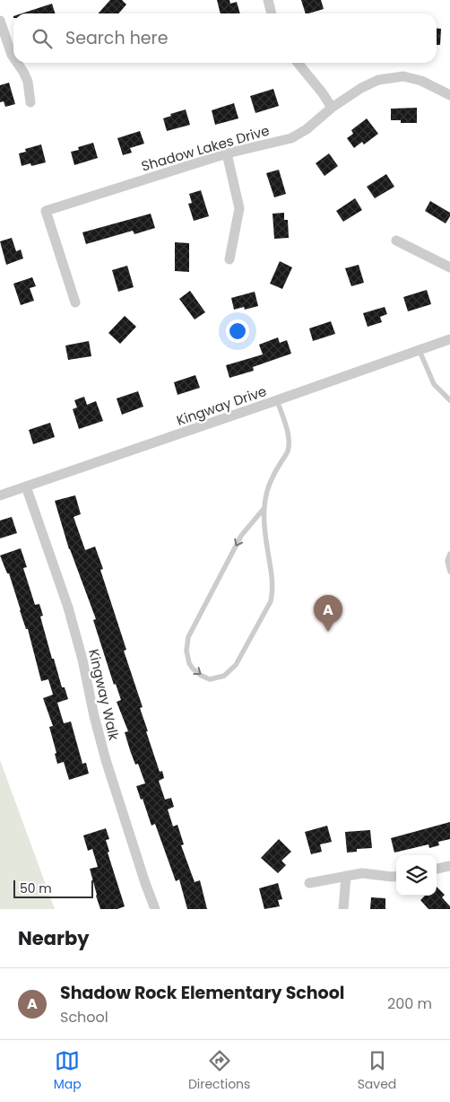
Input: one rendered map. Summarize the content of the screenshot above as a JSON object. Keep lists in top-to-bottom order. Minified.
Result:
{"streets":{"street":["Shadow Lakes Drive","Kingway Drive","Kingway Walk"]},"crossings":[["Kingway Drive","Kingway Walk"]],"scale_bar":"50 m","page":{"search":"Search here","pins":"A","scale":"50 m","heading":"Nearby","list":[{"mark":"A","name":"Shadow Rock Elementary School","note":"School","value":"200 m"}],"nav":["Map","Directions","Saved"]}}
